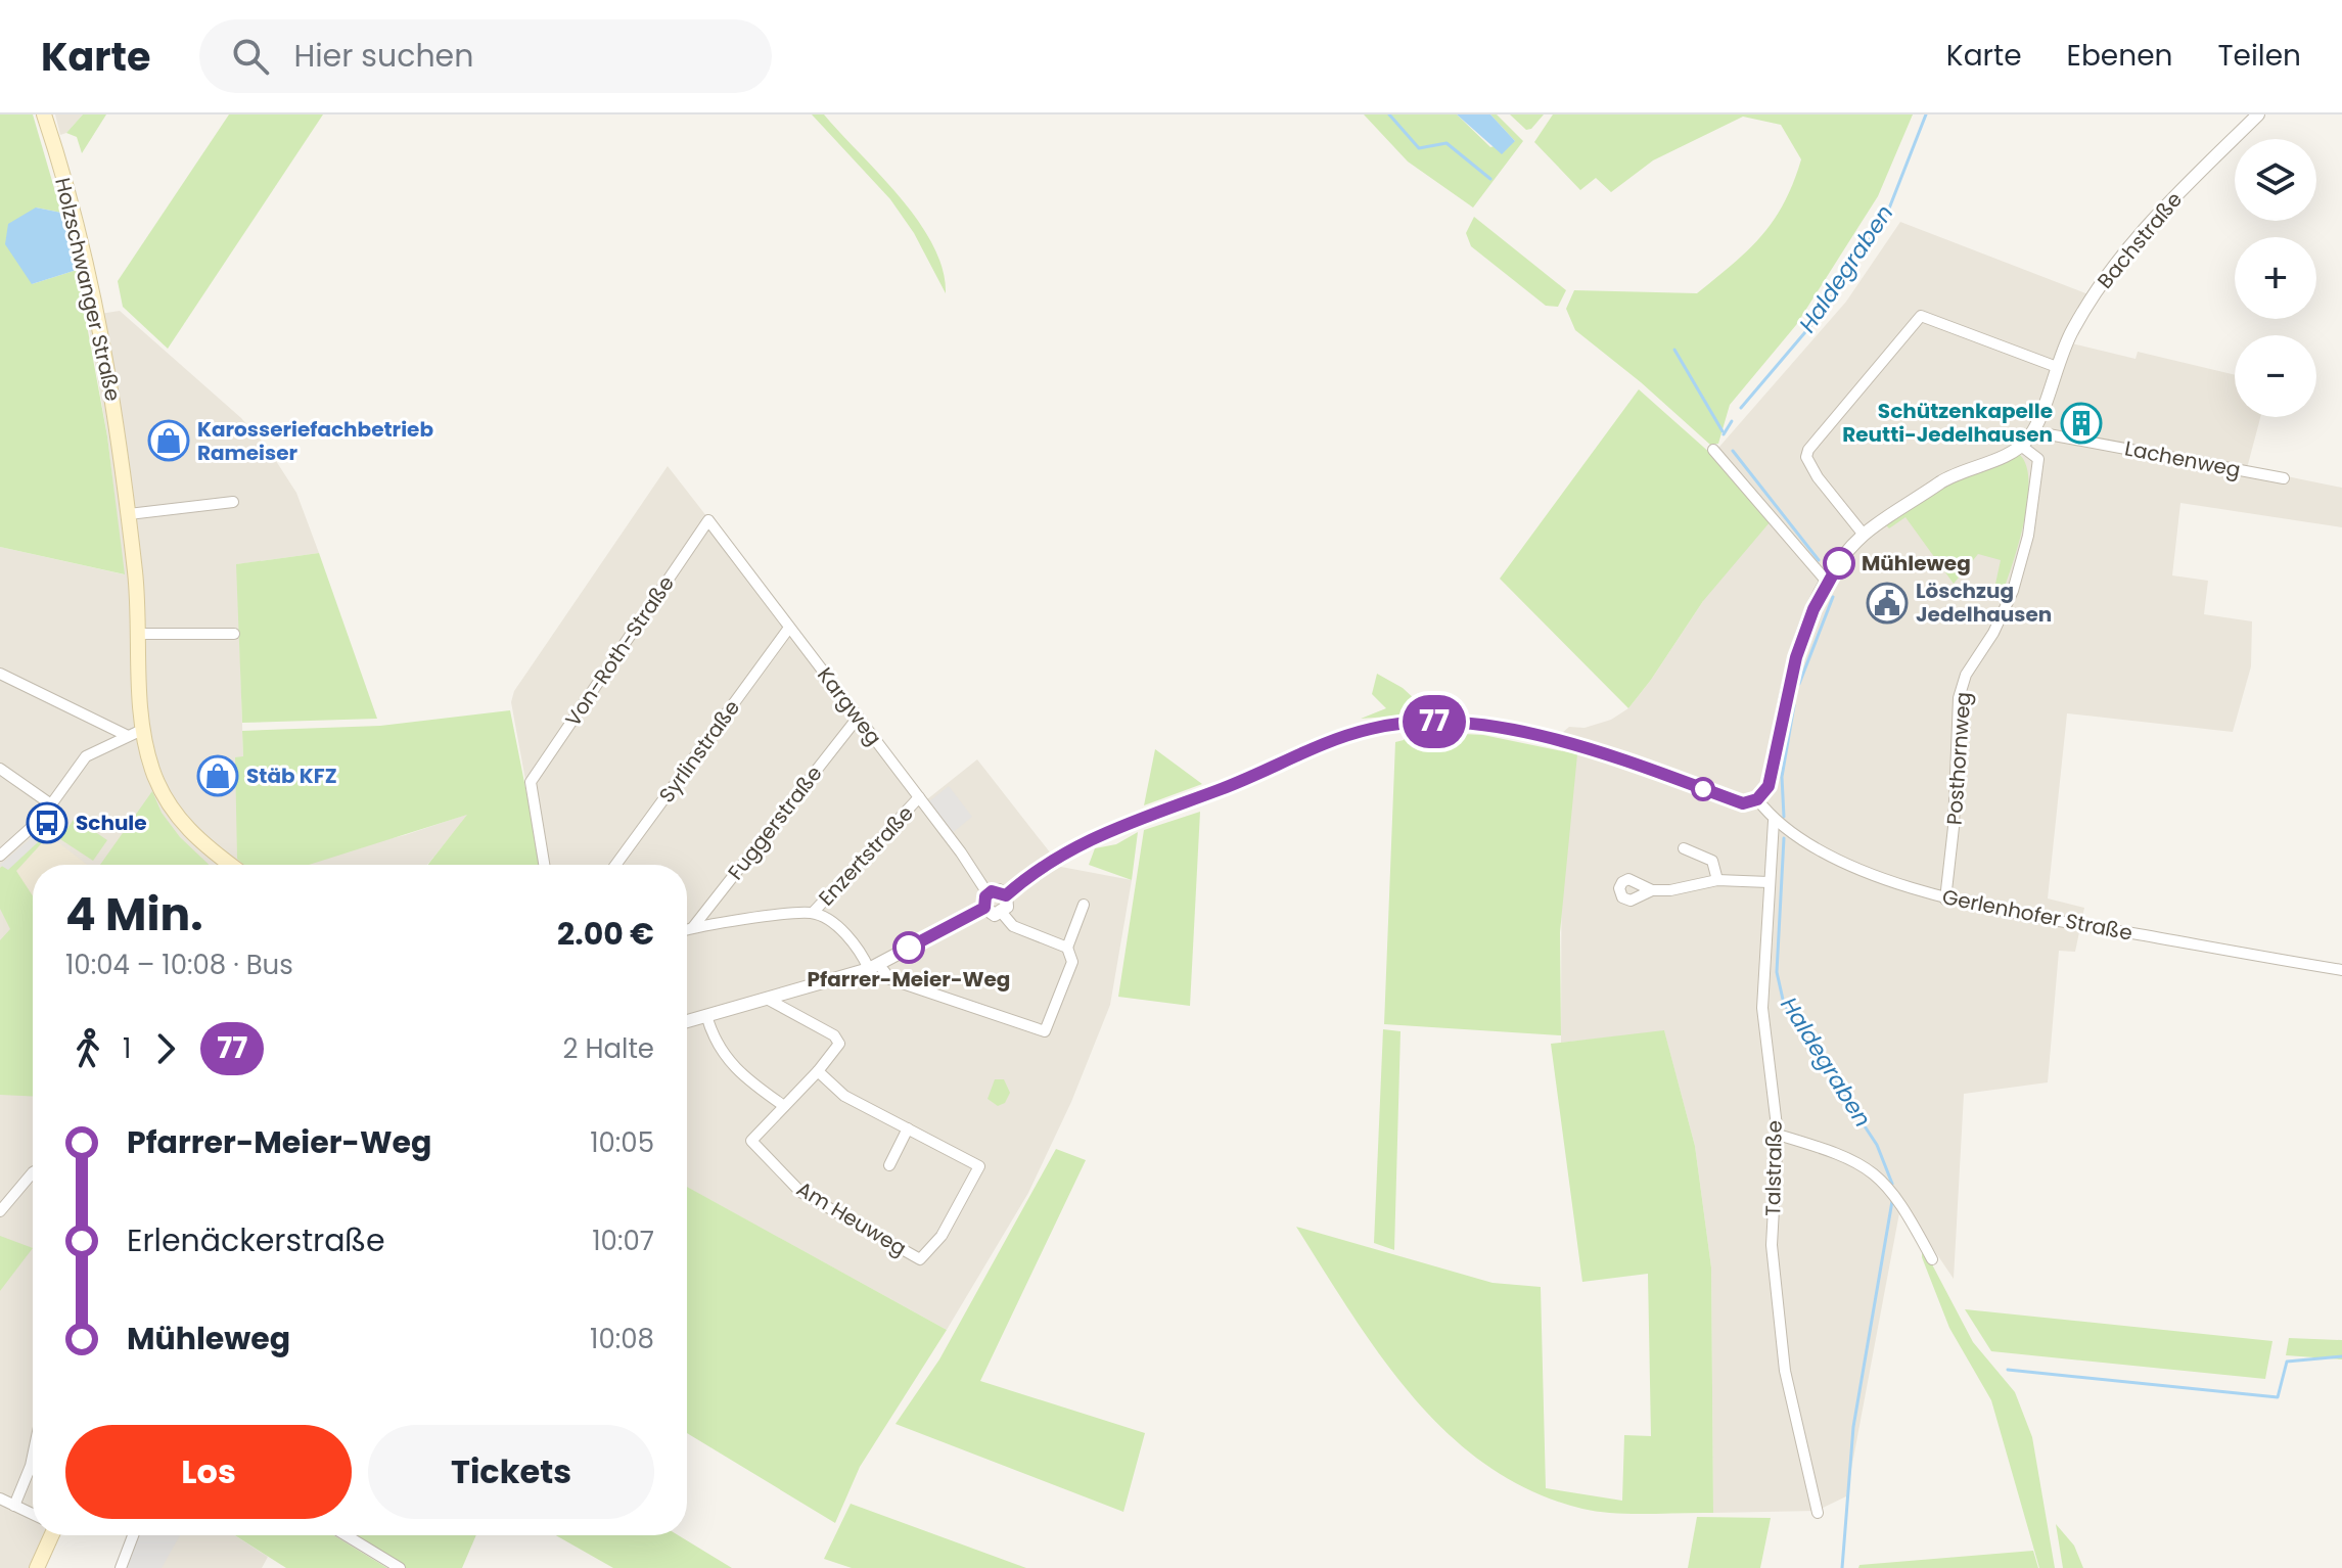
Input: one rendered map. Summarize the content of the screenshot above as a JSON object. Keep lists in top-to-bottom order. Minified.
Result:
{"streets":{"main road":["Holzschwanger Straße"],"street":["Bachstraße","Lachenweg","Von-Roth-Straße","Kargweg","Syrlinstraße","Posthornweg","Fuggerstraße","Enzertstraße","Gerlenhofer Straße","Talstraße","Am Heuweg"]},"crossings":[["Bachstraße","Lachenweg"],["Bachstraße","Posthornweg"],["Bachstraße","Gerlenhofer Straße"],["Von-Roth-Straße","Kargweg"],["Kargweg","Syrlinstraße"],["Kargweg","Fuggerstraße"],["Kargweg","Enzertstraße"],["Posthornweg","Gerlenhofer Straße"],["Gerlenhofer Straße","Talstraße"]],"water":["Haldegraben"],"places":{"building":["Schützenkapelle Reutti-Jedelhausen"],"shop":["Karosseriefachbetrieb Rameiser","Stäb KFZ"],"other":["Mühleweg","Pfarrer-Meier-Weg"],"public building":["Löschzug Jedelhausen"],"bus stop":["Schule"]},"lines":["bus line 77"],"page":{"header":"Karte","search":"Hier suchen","nav":["Karte","Ebenen","Teilen"],"on_map":"77","map_buttons":["+","−"],"heading":["4 Min.","10:04 – 10:08 · Bus","2.00 €"],"legs":["1","77","2 Halte"],"list":[{"name":"Pfarrer-Meier-Weg","value":"10:05"},{"name":"Erlenäckerstraße","value":"10:07"},{"name":"Mühleweg","value":"10:08"}],"buttons":["Los","Tickets"]}}
